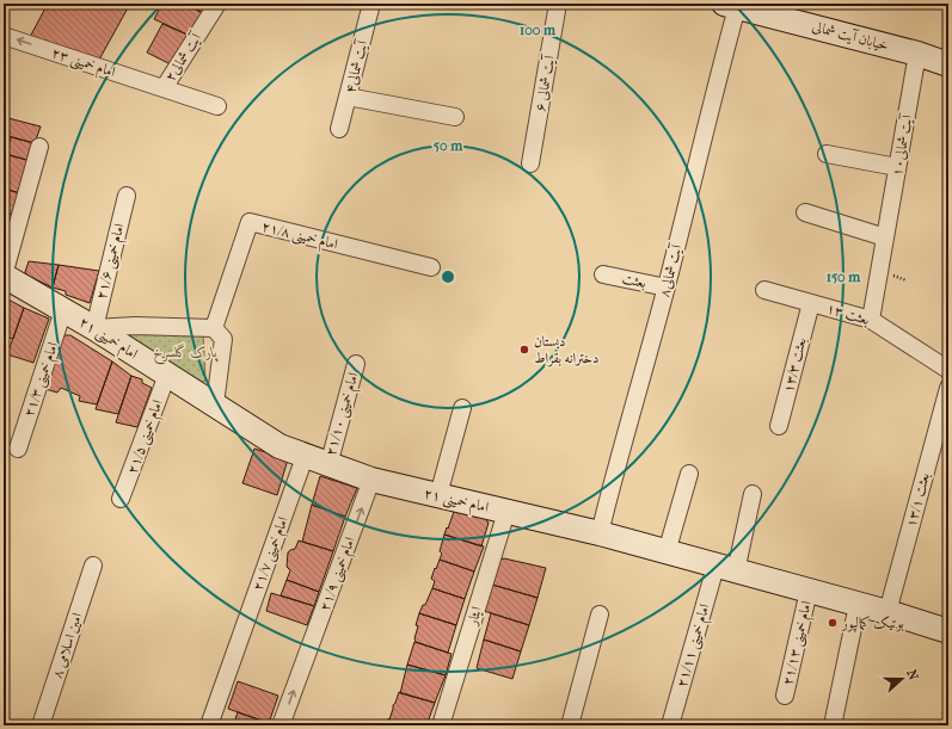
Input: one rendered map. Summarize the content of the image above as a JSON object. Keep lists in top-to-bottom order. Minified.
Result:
{"streets":{"street":["خیابان آیت شمالی","آیت شمالی۲","امام خمینی ۲۳","آیت شمالی۴","آیت شمالی ۶","آیت شمالی۱۰","امام خمینی ۲۱/۸","امام خمینی ۲۱/۶","آیت شمالی۸","بعثت","بعثت ۱۳","امام خمینی ۲۱","بعثت ۱۳/۳","امام خمینی ۲۱/۳","امام خمینی ۲۱/۱۰","امام خمینی ۲۱/۵","بعثت ۱۳/۱","امام خمینی ۲۱/۷","امام خمینی ۲۱/۹","ایثار","امام خمینی ۲۱/۱۳","امین اسلامی ۸","امام خمینی ۲۱/۱۱"]},"crossings":[["خیابان آیت شمالی","آیت شمالی۱۰"],["خیابان آیت شمالی","آیت شمالی۸"],["آیت شمالی۲","امام خمینی ۲۳"],["آیت شمالی۱۰","بعثت ۱۳"],["امام خمینی ۲۱/۶","امام خمینی ۲۱"],["آیت شمالی۸","بعثت"],["آیت شمالی۸","امام خمینی ۲۱"],["بعثت ۱۳","بعثت ۱۳/۳"],["امام خمینی ۲۱","امام خمینی ۲۱/۳"],["امام خمینی ۲۱","امام خمینی ۲۱/۱۰"],["امام خمینی ۲۱","امام خمینی ۲۱/۵"],["امام خمینی ۲۱","بعثت ۱۳/۱"],["امام خمینی ۲۱","امام خمینی ۲۱/۷"],["امام خمینی ۲۱","امام خمینی ۲۱/۹"],["امام خمینی ۲۱","ایثار"],["امام خمینی ۲۱","امام خمینی ۲۱/۱۳"],["امام خمینی ۲۱","امام خمینی ۲۱/۱۱"]],"one_way":["امام خمینی ۲۳","امام خمینی ۲۱/۹"],"parks":["پارک گلسرخ"],"places":["دبستان دخترانه بقراط","بوتیک کمالپور"],"north":"right","rings":["100 m","50 m","150 m"]}
